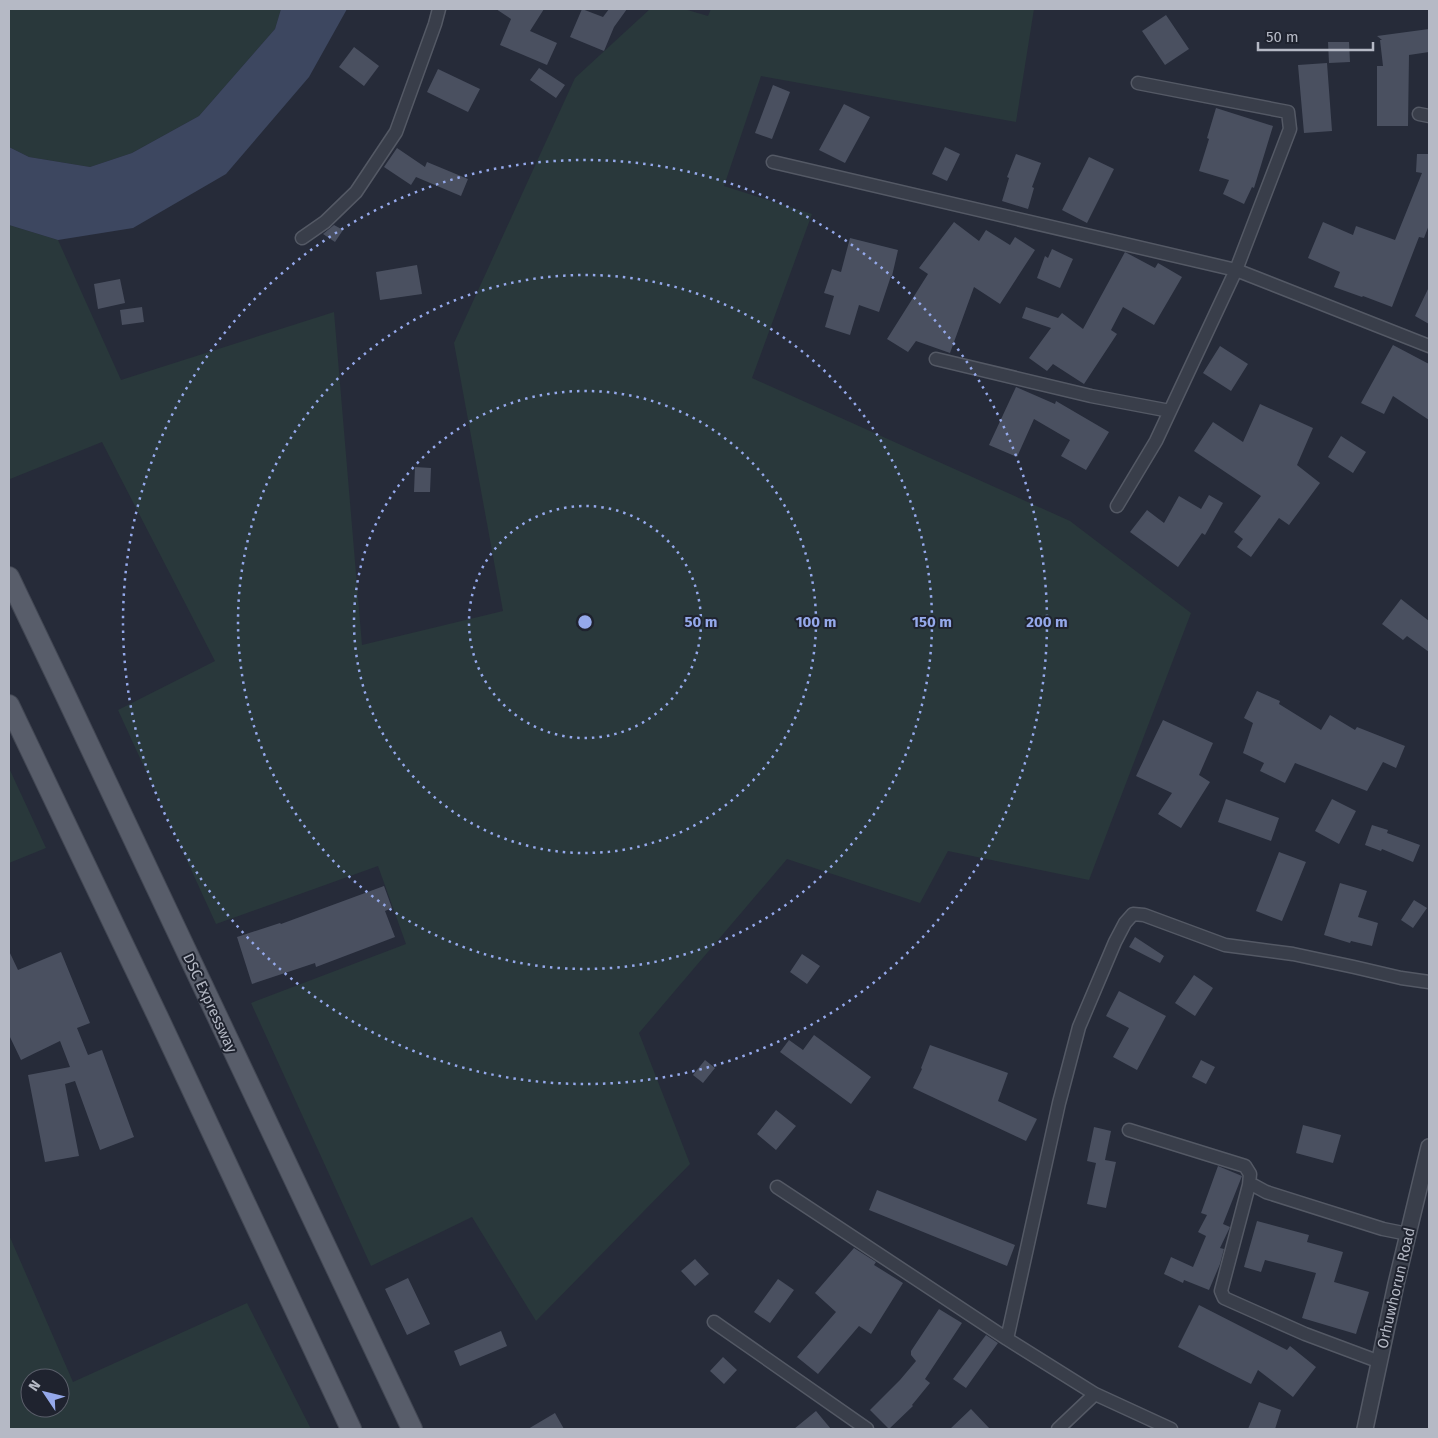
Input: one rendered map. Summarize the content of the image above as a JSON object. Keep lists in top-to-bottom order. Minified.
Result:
{"streets":{"main road":["DSC Expressway"],"street":["Orhuwhorun Road"]},"scale_bar":"50 m","north":"top left","rings":["50 m","100 m","150 m","200 m"]}
